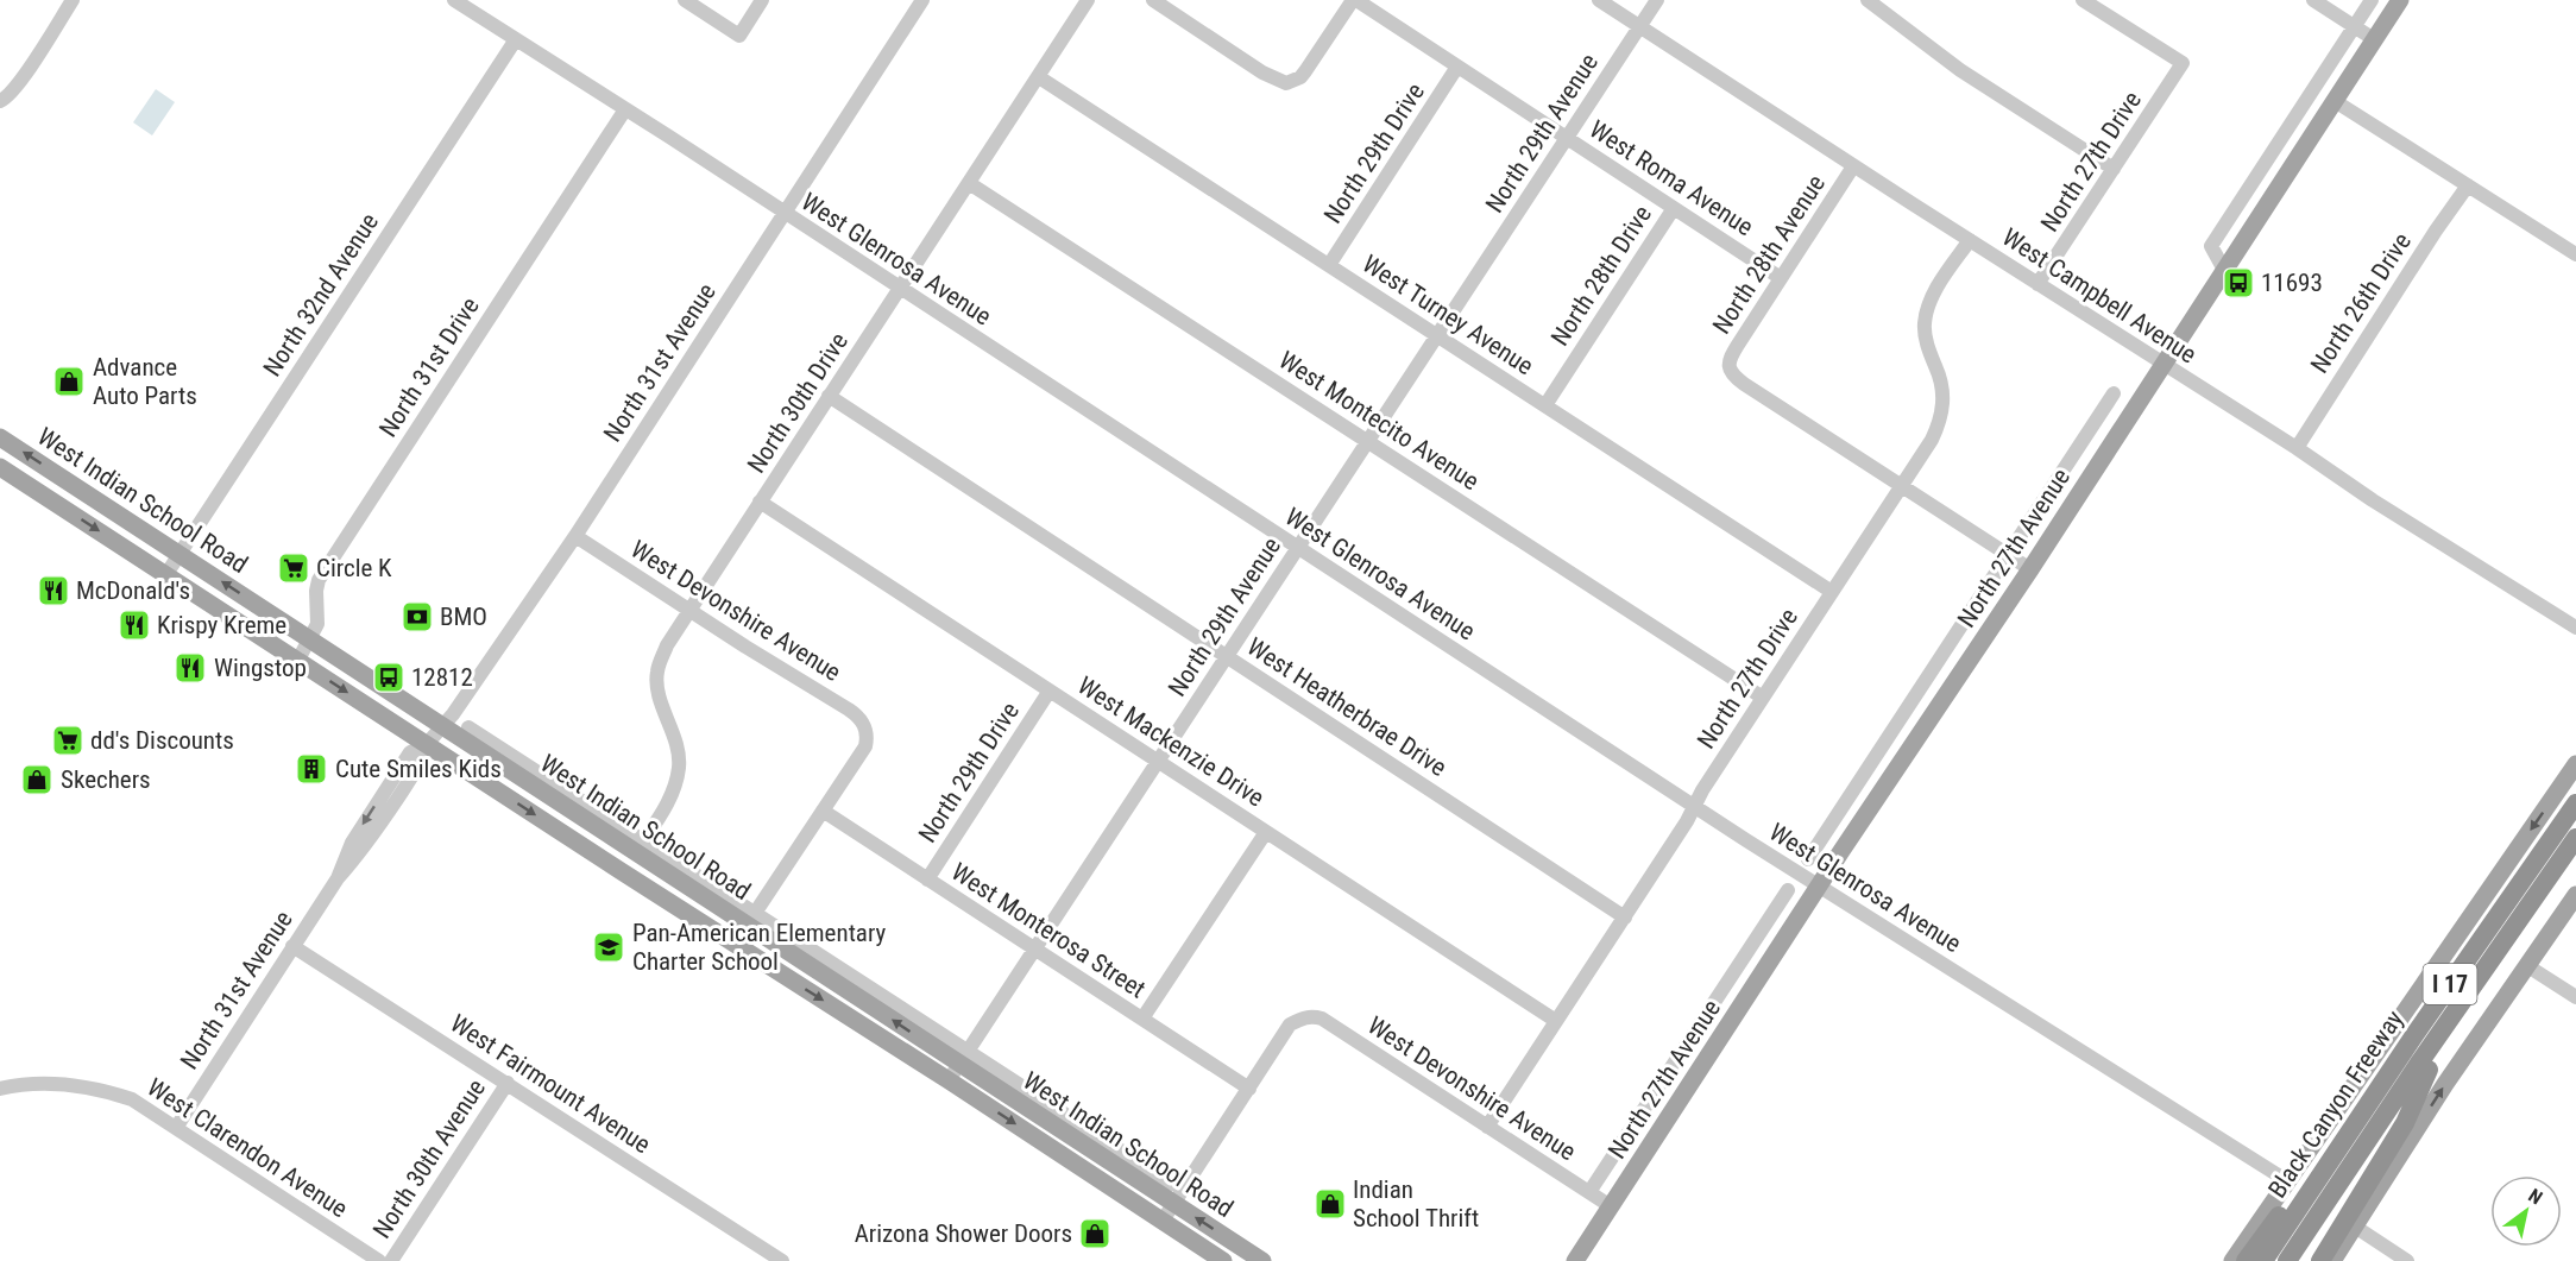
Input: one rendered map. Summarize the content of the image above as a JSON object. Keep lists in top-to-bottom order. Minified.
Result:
{"streets":{"highway":["I 17","Black Canyon Freeway"],"main road":["West Indian School Road","North 27th Avenue"],"street":["North 29th Avenue","North 29th Drive","North 27th Drive","West Roma Avenue","North 28th Avenue","West Glenrosa Avenue","North 28th Drive","North 32nd Avenue","West Campbell Avenue","North 26th Drive","West Turney Avenue","North 31st Avenue","North 31st Drive","North 30th Drive","West Montecito Avenue","West Devonshire Avenue","West Heatherbrae Drive","West Mackenzie Drive","West Monterosa Street","West Fairmount Avenue","West Clarendon Avenue","North 30th Avenue"]},"crossings":[["North 29th Avenue","West Roma Avenue"],["North 29th Avenue","West Glenrosa Avenue"],["North 29th Avenue","West Campbell Avenue"],["North 29th Avenue","West Turney Avenue"],["North 29th Avenue","West Montecito Avenue"],["North 29th Avenue","West Indian School Road"],["North 29th Avenue","West Heatherbrae Drive"],["North 29th Avenue","West Mackenzie Drive"],["North 29th Avenue","West Monterosa Street"],["North 29th Drive","West Roma Avenue"],["North 29th Drive","West Turney Avenue"],["North 29th Drive","West Mackenzie Drive"],["North 29th Drive","West Monterosa Street"],["North 27th Drive","North 28th Avenue"],["North 27th Drive","West Glenrosa Avenue"],["North 27th Drive","West Campbell Avenue"],["North 27th Drive","West Turney Avenue"],["North 27th Drive","West Montecito Avenue"],["North 27th Drive","West Devonshire Avenue"],["North 27th Drive","West Heatherbrae Drive"],["North 27th Drive","West Mackenzie Drive"],["West Roma Avenue","North 28th Avenue"],["West Roma Avenue","North 28th Drive"],["North 28th Avenue","West Campbell Avenue"],["West Glenrosa Avenue","North 32nd Avenue"],["West Glenrosa Avenue","North 31st Avenue"],["West Glenrosa Avenue","North 31st Drive"],["West Glenrosa Avenue","North 30th Drive"],["West Glenrosa Avenue","North 27th Avenue"],["North 28th Drive","West Turney Avenue"],["North 32nd Avenue","West Indian School Road"],["West Campbell Avenue","North 26th Drive"],["West Campbell Avenue","North 27th Avenue"],["West Turney Avenue","North 30th Drive"],["North 31st Avenue","West Indian School Road"],["North 31st Avenue","West Devonshire Avenue"],["North 31st Avenue","West Fairmount Avenue"],["North 31st Avenue","West Clarendon Avenue"],["North 31st Drive","West Indian School Road"],["North 30th Drive","West Montecito Avenue"],["North 30th Drive","West Indian School Road"],["North 30th Drive","West Devonshire Avenue"],["North 30th Drive","West Heatherbrae Drive"],["North 30th Drive","West Mackenzie Drive"],["North 27th Avenue","West Devonshire Avenue"],["West Devonshire Avenue","West Monterosa Street"],["West Fairmount Avenue","North 30th Avenue"]],"places":{"bus stop":["11693","12812"],"shop":["Advance Auto Parts","Skechers","Indian School Thrift","Arizona Shower Doors"],"supermarket":["Circle K","dd's Discounts"],"restaurant":["McDonald's","Krispy Kreme","Wingstop"],"bank":["BMO"],"building":["Cute Smiles Kids"],"school or university":["Pan-American Elementary Charter School"]},"north":"top right"}
